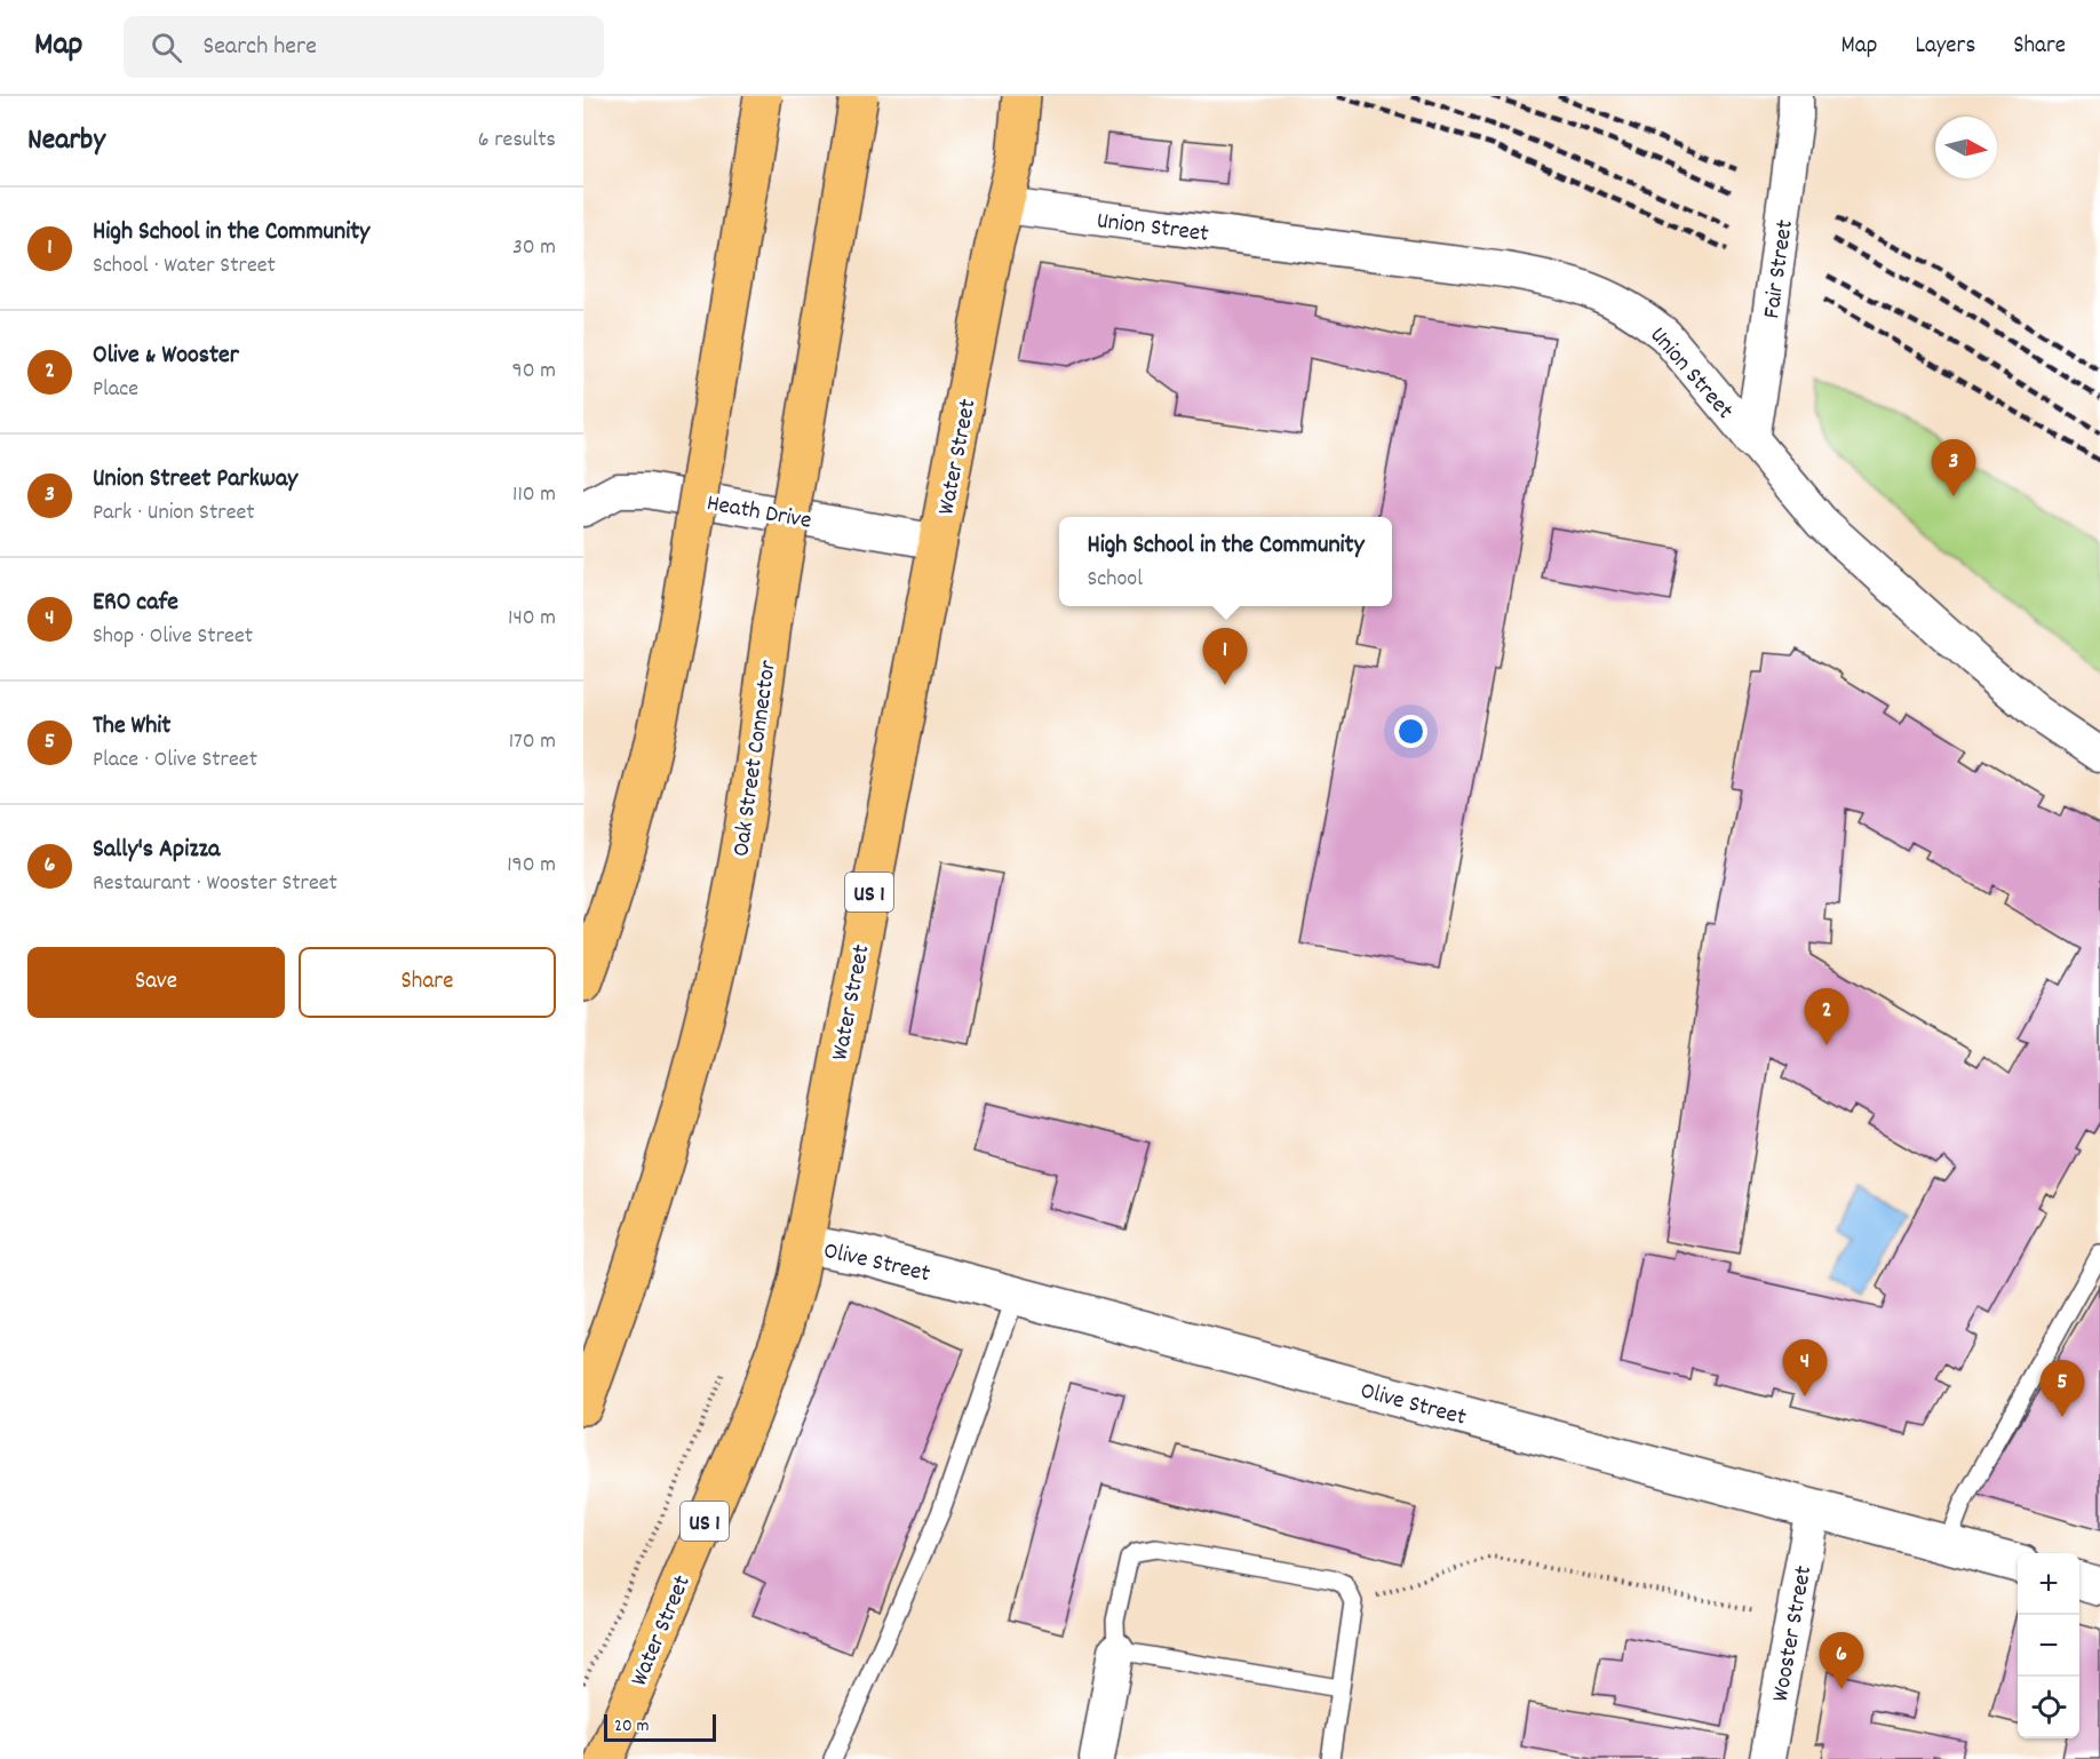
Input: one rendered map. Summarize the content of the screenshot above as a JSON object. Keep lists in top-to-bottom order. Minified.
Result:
{"streets":{"main road":["Water Street","Oak Street Connector","US 1"],"street":["Union Street","Fair Street","Heath Drive","Olive Street","Wooster Street"]},"crossings":[["Union Street","Fair Street"],["Union Street","Water Street"],["Water Street","Heath Drive"],["Water Street","Olive Street"],["Olive Street","Wooster Street"]],"scale_bar":"20 m","north":"right","page":{"header":"Map","search":"Search here","nav":["Map","Layers","Share"],"heading":["Nearby","6 results"],"list":[{"mark":"1","name":"High School in the Community","note":"School · Water Street","value":"30 m"},{"mark":"2","name":"Olive & Wooster","note":"Place","value":"90 m"},{"mark":"3","name":"Union Street Parkway","note":"Park · Union Street","value":"110 m"},{"mark":"4","name":"ERO cafe","note":"Shop · Olive Street","value":"140 m"},{"mark":"5","name":"The Whit","note":"Place · Olive Street","value":"170 m"},{"mark":"6","name":"Sally's Apizza","note":"Restaurant · Wooster Street","value":"190 m"}],"pins":["3","1","2","4","5","6"],"popup":["High School in the Community","School"],"buttons":["Save","Share"],"map_buttons":["+","−"],"scale":"20 m"}}
